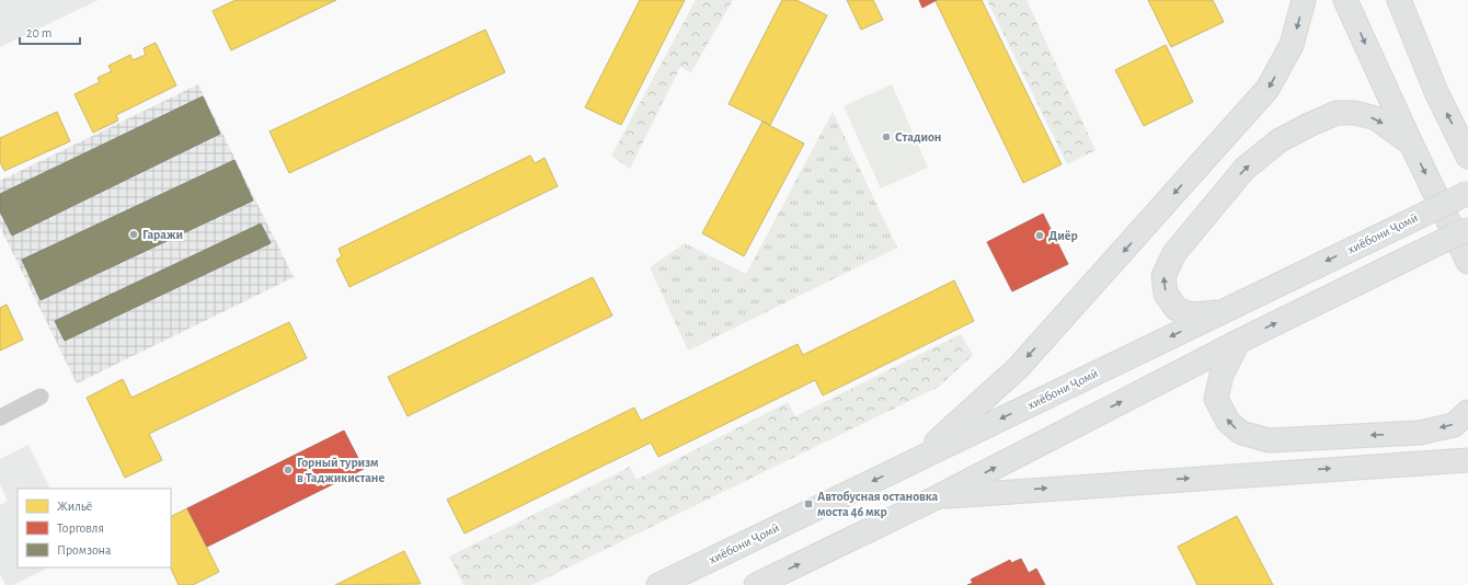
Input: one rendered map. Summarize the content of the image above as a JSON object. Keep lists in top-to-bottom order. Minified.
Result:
{"streets":{"main road":["хиёбони Ҷомӣ"]},"places":{"other":["Стадион","Гаражи","Диёр","Горный туризм в Таджикистане"],"transit":["Автобусная остановка моста 46 мкр"]},"legend":["Жильё","Торговля","Промзона"],"scale_bar":"20 m"}
